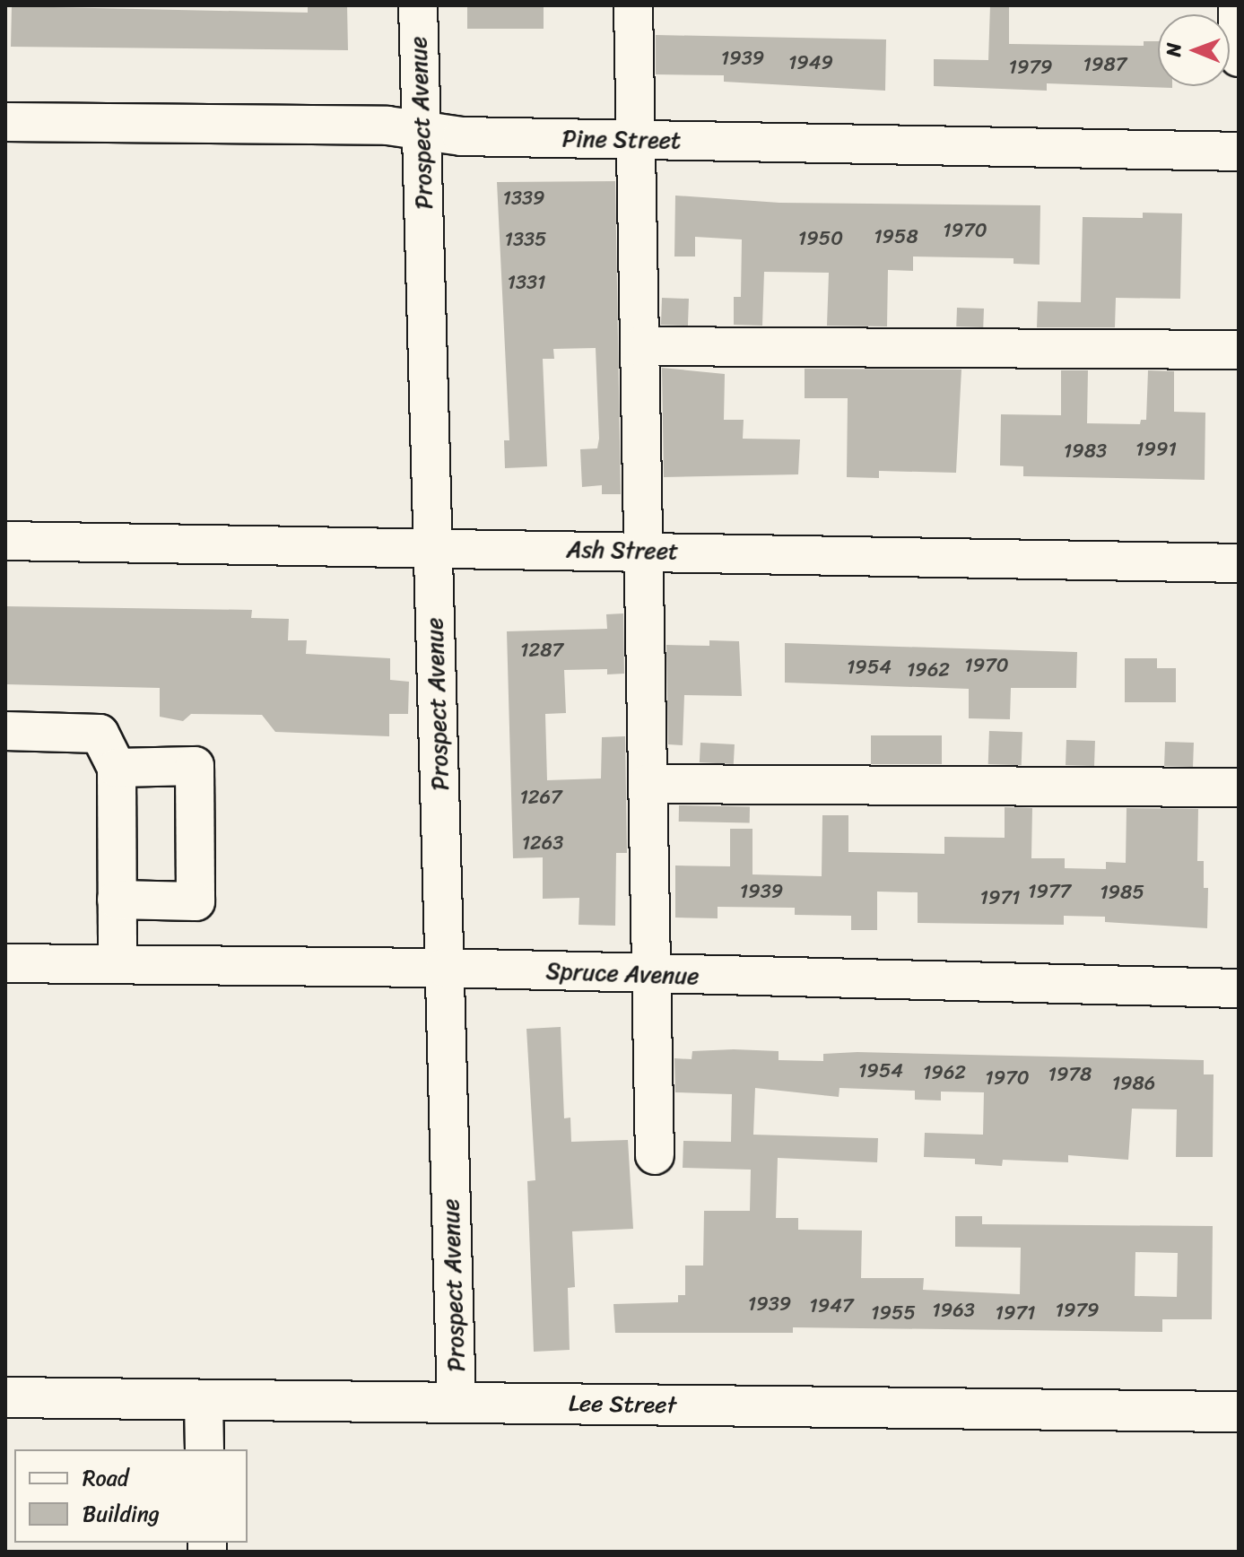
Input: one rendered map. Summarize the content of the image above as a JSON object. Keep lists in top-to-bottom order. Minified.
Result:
{"streets":{"main road":["Lee Street"],"street":["Prospect Avenue","Pine Street","Ash Street","Spruce Avenue"]},"crossings":[["Prospect Avenue","Pine Street"],["Prospect Avenue","Ash Street"],["Prospect Avenue","Spruce Avenue"],["Prospect Avenue","Lee Street"]],"house_numbers":["1939","1949","1987","1979","1339","1970","1958","1950","1335","1331","1991","1983","1287","1970","1954","1962","1267","1263","1939","1977","1985","1971","1954","1962","1978","1970","1986","1939","1947","1963","1979","1955","1971"],"legend":["Road","Building"],"north":"left"}
